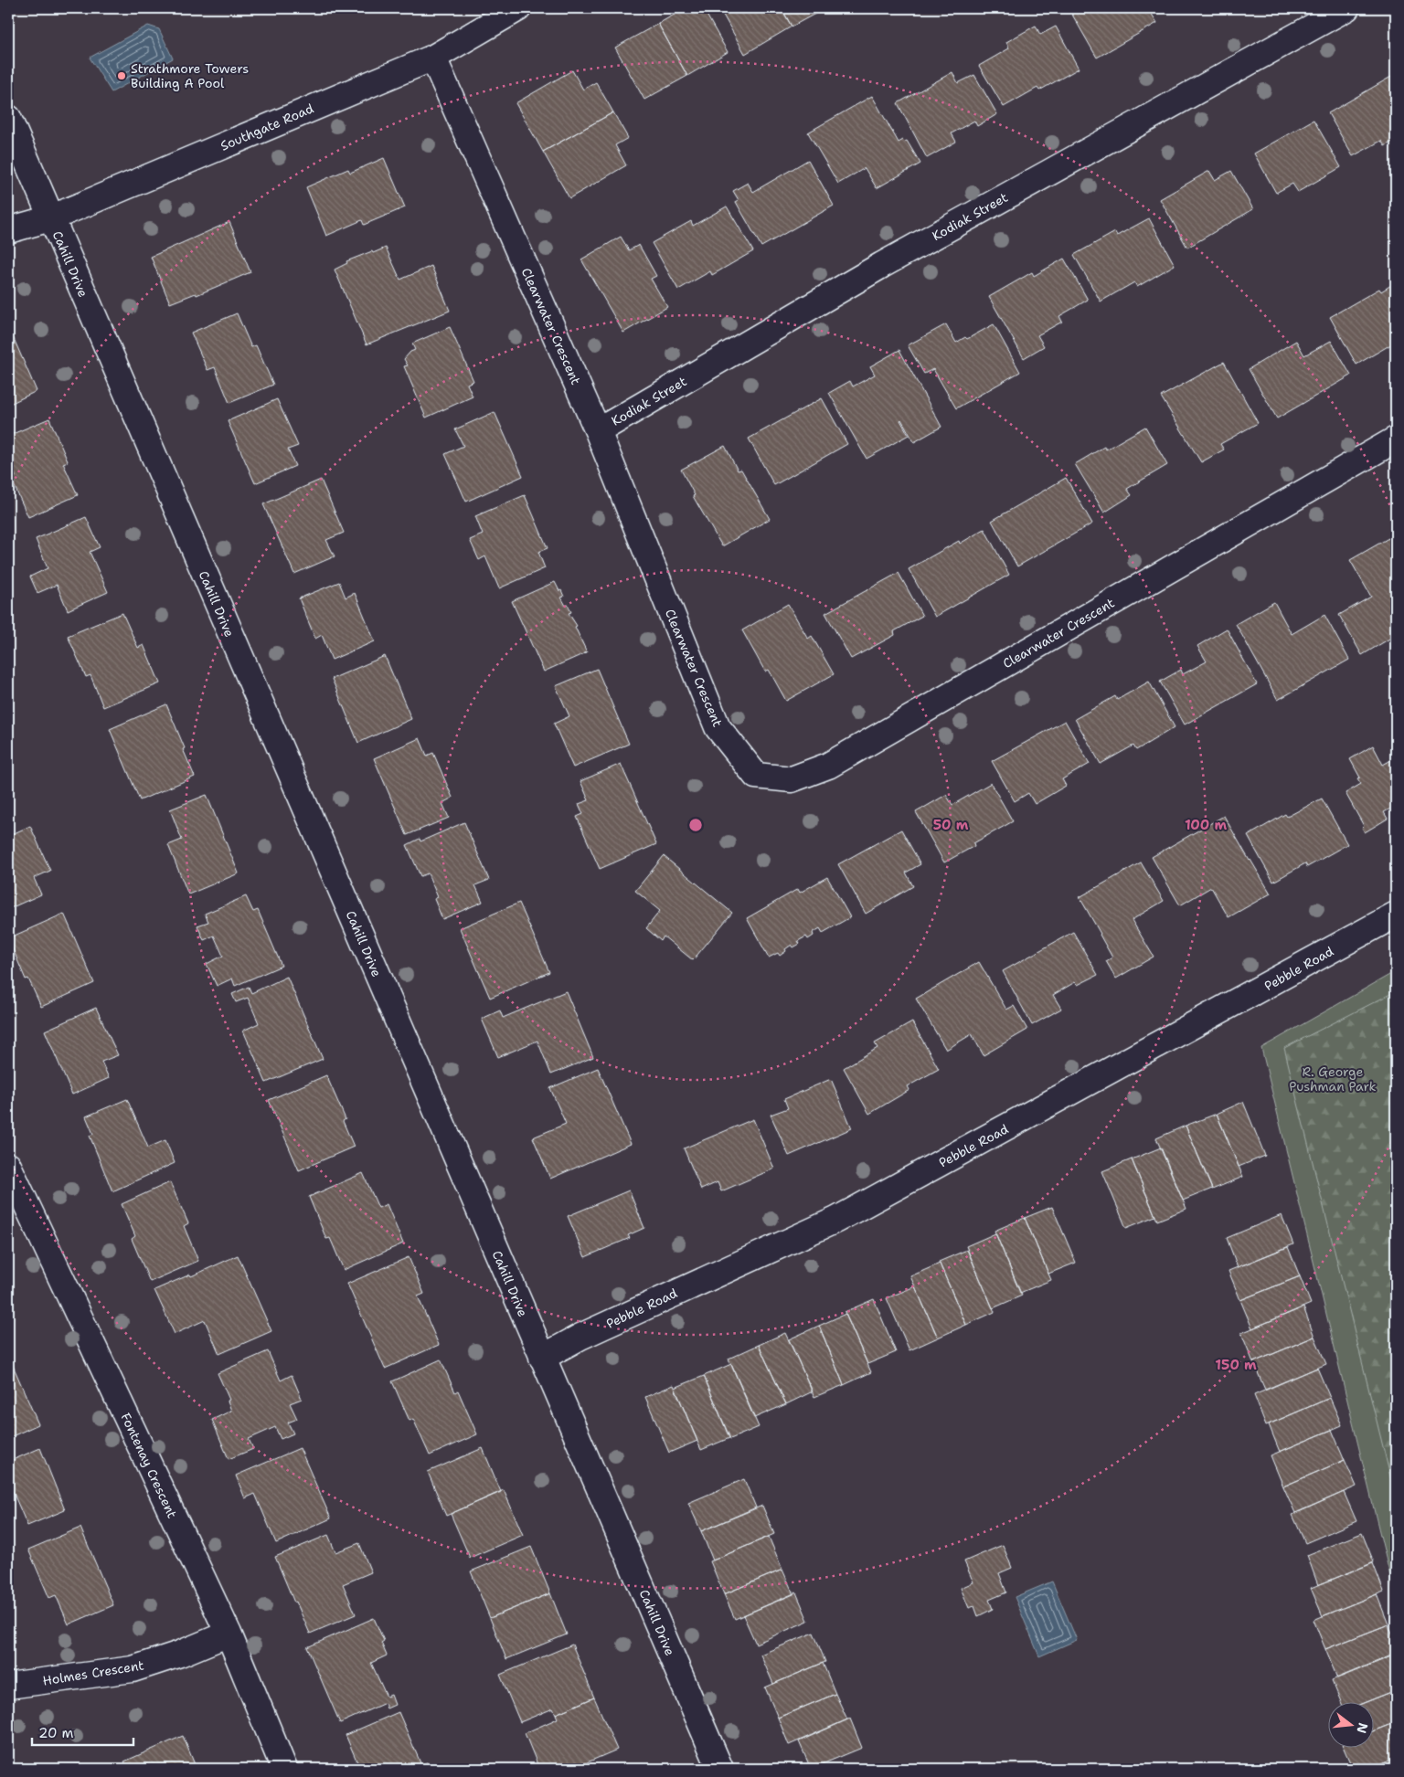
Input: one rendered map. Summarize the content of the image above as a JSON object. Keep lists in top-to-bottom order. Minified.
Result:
{"streets":{"street":["Southgate Road","Kodiak Street","Cahill Drive","Clearwater Crescent","Pebble Road","Fontenay Crescent","Holmes Crescent"]},"crossings":[["Southgate Road","Cahill Drive"],["Southgate Road","Clearwater Crescent"],["Kodiak Street","Clearwater Crescent"],["Cahill Drive","Pebble Road"],["Fontenay Crescent","Holmes Crescent"]],"parks":["R. George Pushman Park"],"places":["Strathmore Towers Building A Pool"],"scale_bar":"20 m","north":"right","rings":["50 m","100 m","150 m"]}
